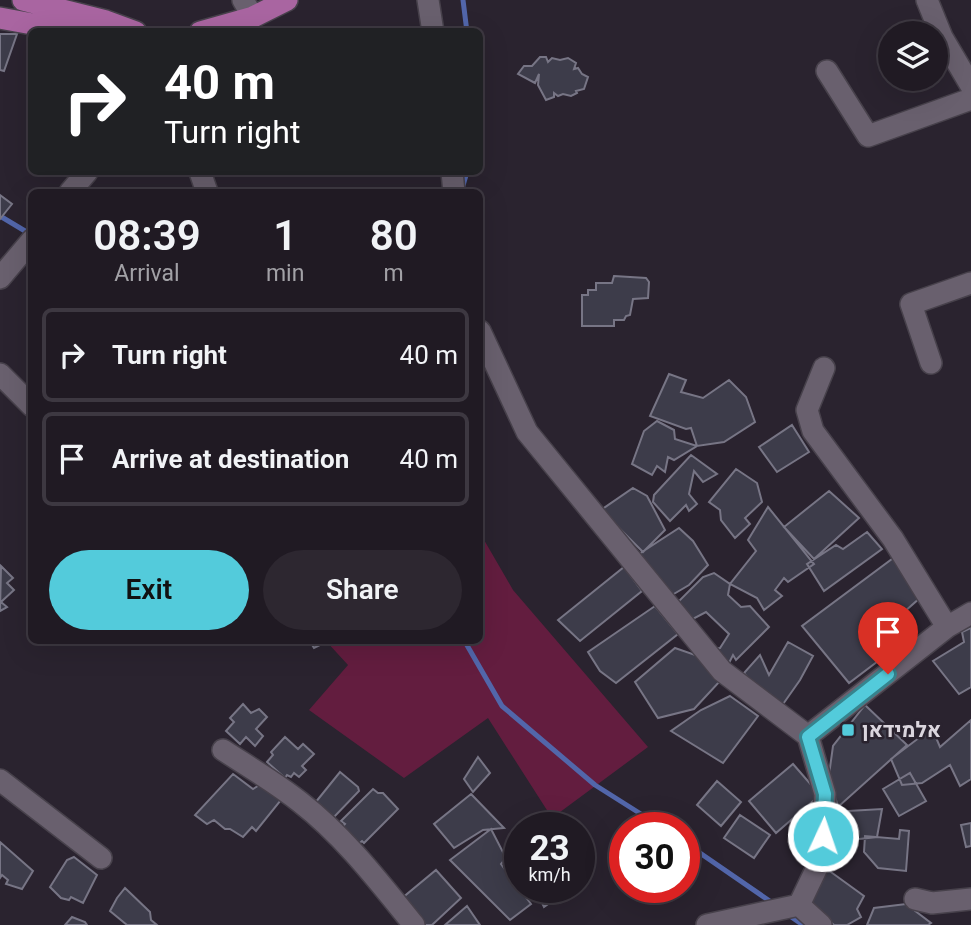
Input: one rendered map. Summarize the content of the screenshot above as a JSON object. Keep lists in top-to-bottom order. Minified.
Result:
{"places":{"transit":["אלמידאן"]},"page":{"turn":["40 m","Turn right"],"eta":["08:39","Arrival","1","min","80","m"],"list":[{"name":"Turn right","value":"40 m"},{"name":"Arrive at destination","value":"40 m"}],"buttons":["Exit","Share"],"speed":"23 km/h","limit":"30"}}
